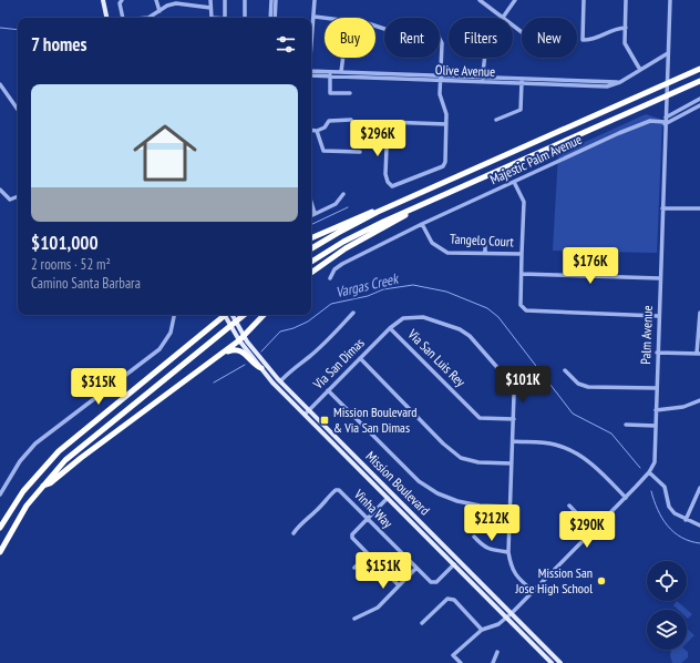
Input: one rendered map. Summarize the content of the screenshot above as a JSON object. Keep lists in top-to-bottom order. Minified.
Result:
{"streets":{"main road":["Mission Boulevard"],"street":["Olive Avenue","Majestic Palm Avenue","Tangelo Court","Palm Avenue","Via San Luis Rey","Via San Dimas","Vinha Way"]},"crossings":[["Olive Avenue","Palm Avenue"],["Majestic Palm Avenue","Tangelo Court"],["Majestic Palm Avenue","Palm Avenue"],["Tangelo Court","Palm Avenue"],["Palm Avenue","Via San Dimas"],["Palm Avenue","Mission Boulevard"],["Via San Luis Rey","Via San Dimas"],["Via San Dimas","Mission Boulevard"],["Mission Boulevard","Vinha Way"]],"water":["Vargas Creek"],"places":{"transit":["Mission Boulevard & Via San Dimas"],"other":["Mission San Jose High School"]},"page":{"chip":["Buy","Rent","Filters","New"],"heading":"7 homes","list":[{"name":"$101,000","note":"2 rooms · 52 m² · Camino Santa Barbara"}],"price":["$296K","$176K","$101K","$315K","$212K","$290K","$151K"]}}
